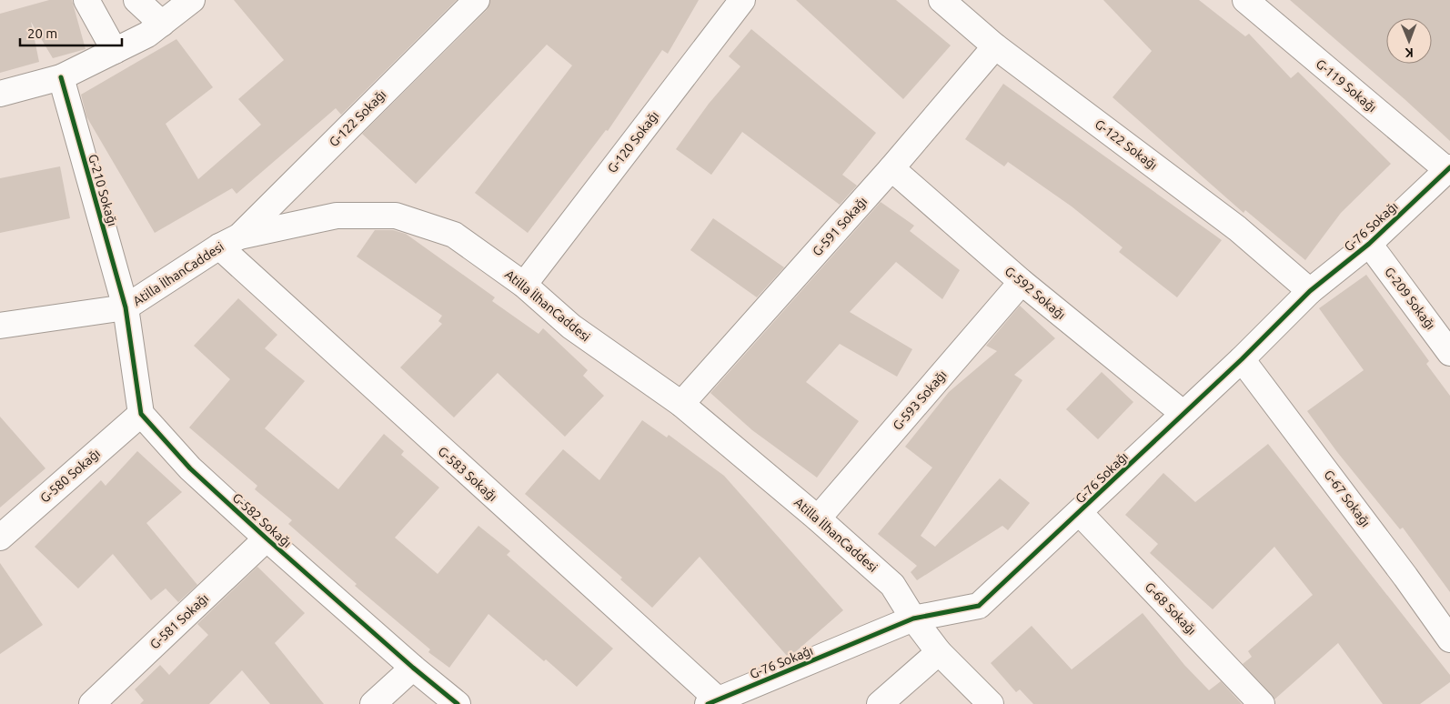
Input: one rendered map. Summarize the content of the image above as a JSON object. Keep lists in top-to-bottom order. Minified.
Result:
{"streets":{"street":["G-119 Sokağı","G-122 Sokağı","G-120 Sokağı","G-210 Sokağı","G-591 Sokağı","G-76 Sokağı","Atilla İlhanCaddesi","G-592 Sokağı","G-209 Sokağı","G-593 Sokağı","G-583 Sokağı","G-580 Sokağı","G-67 Sokağı","G-582 Sokağı","G-68 Sokağı","G-581 Sokağı"]},"crossings":[["G-119 Sokağı","G-76 Sokağı"],["G-122 Sokağı","G-591 Sokağı"],["G-122 Sokağı","G-76 Sokağı"],["G-122 Sokağı","Atilla İlhanCaddesi"],["G-122 Sokağı","G-583 Sokağı"],["G-120 Sokağı","Atilla İlhanCaddesi"],["G-210 Sokağı","Atilla İlhanCaddesi"],["G-591 Sokağı","Atilla İlhanCaddesi"],["G-591 Sokağı","G-592 Sokağı"],["G-76 Sokağı","Atilla İlhanCaddesi"],["G-76 Sokağı","G-592 Sokağı"],["G-76 Sokağı","G-209 Sokağı"],["G-76 Sokağı","G-583 Sokağı"],["G-76 Sokağı","G-67 Sokağı"],["G-76 Sokağı","G-68 Sokağı"],["Atilla İlhanCaddesi","G-593 Sokağı"],["Atilla İlhanCaddesi","G-583 Sokağı"],["G-592 Sokağı","G-593 Sokağı"],["G-580 Sokağı","G-582 Sokağı"],["G-582 Sokağı","G-581 Sokağı"]],"scale_bar":"20 m","north":"bottom"}
